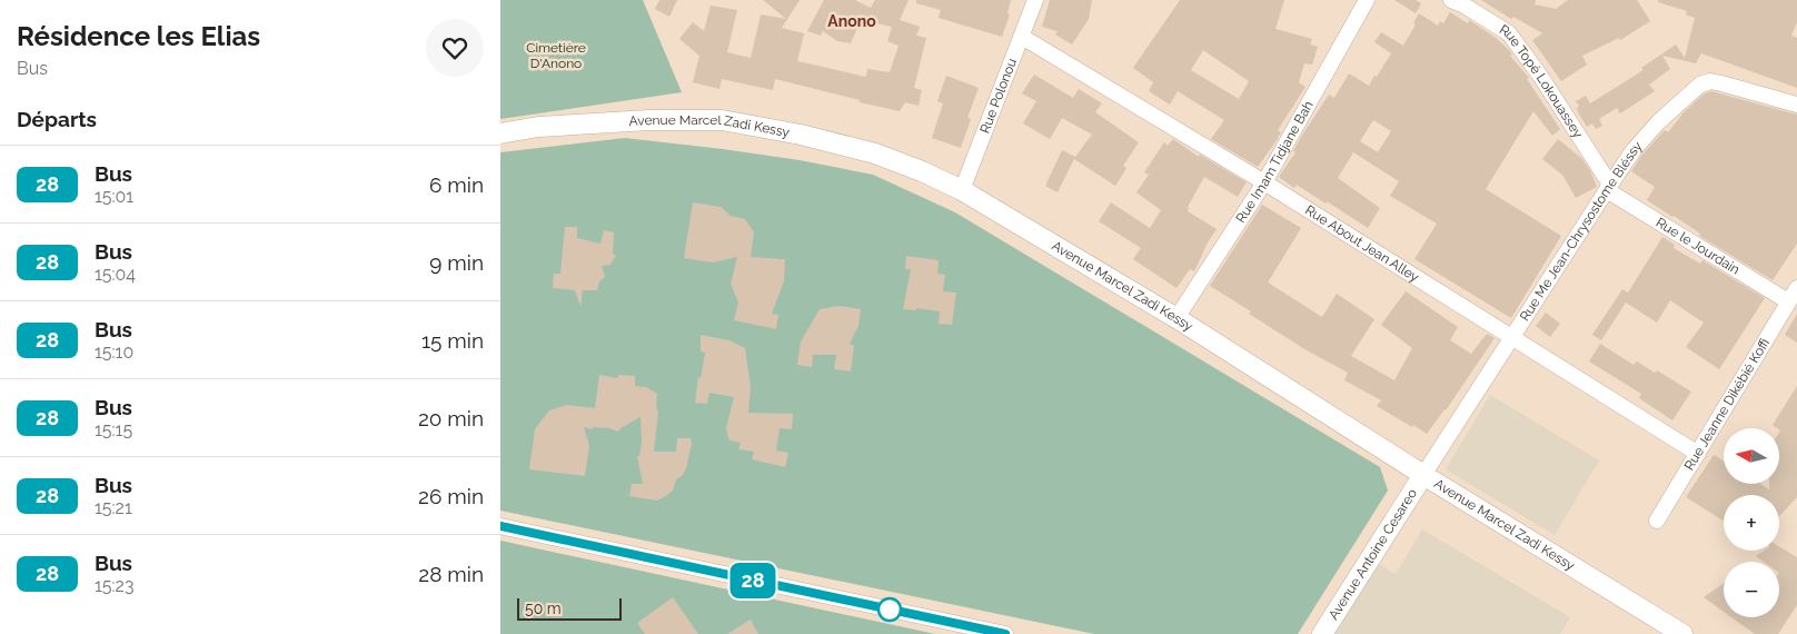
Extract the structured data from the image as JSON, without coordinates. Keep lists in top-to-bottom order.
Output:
{
  "streets": {
    "street": [
      "Rue Topé Lokouassey",
      "Rue Polonou",
      "Avenue Marcel Zadi Kessy",
      "Rue Imam Tidjane Bah",
      "Rue Me Jean-Chrysostome Bléssy",
      "Rue About Jean Alley",
      "Rue le Jourdain",
      "Rue Jeanne Dikébié Koffi",
      "Avenue Antoine Cesareo"
    ]
  },
  "crossings": [
    ["Rue Topé Lokouassey", "Rue Me Jean-Chrysostome Bléssy"],
    ["Rue Topé Lokouassey", "Rue le Jourdain"],
    ["Rue Polonou", "Avenue Marcel Zadi Kessy"],
    ["Rue Polonou", "Rue About Jean Alley"],
    ["Avenue Marcel Zadi Kessy", "Rue Imam Tidjane Bah"],
    ["Avenue Marcel Zadi Kessy", "Rue Me Jean-Chrysostome Bléssy"],
    ["Avenue Marcel Zadi Kessy", "Avenue Antoine Cesareo"],
    ["Rue Imam Tidjane Bah", "Rue About Jean Alley"],
    ["Rue Me Jean-Chrysostome Bléssy", "Rue About Jean Alley"],
    ["Rue Me Jean-Chrysostome Bléssy", "Rue le Jourdain"],
    ["Rue Me Jean-Chrysostome Bléssy", "Avenue Antoine Cesareo"],
    ["Rue About Jean Alley", "Rue Jeanne Dikébié Koffi"],
    ["Rue le Jourdain", "Rue Jeanne Dikébié Koffi"]
  ],
  "districts": ["Anono"],
  "parks": ["Cimetière D'Anono"],
  "lines": ["bus line 28"],
  "scale_bar": "50 m",
  "north": "left",
  "page": {
    "heading": [
      ["Résidence les Elias", "Bus"],
      "Départs"
    ],
    "on_map": "28",
    "list": [
      {
        "mark": "28",
        "name": "Bus",
        "note": "15:01",
        "value": "6 min"
      },
      {
        "mark": "28",
        "name": "Bus",
        "note": "15:04",
        "value": "9 min"
      },
      {
        "mark": "28",
        "name": "Bus",
        "note": "15:10",
        "value": "15 min"
      },
      {
        "mark": "28",
        "name": "Bus",
        "note": "15:15",
        "value": "20 min"
      },
      {
        "mark": "28",
        "name": "Bus",
        "note": "15:21",
        "value": "26 min"
      },
      {
        "mark": "28",
        "name": "Bus",
        "note": "15:23",
        "value": "28 min"
      }
    ],
    "map_buttons": ["+", "−"],
    "scale": "50 m"
  }
}
